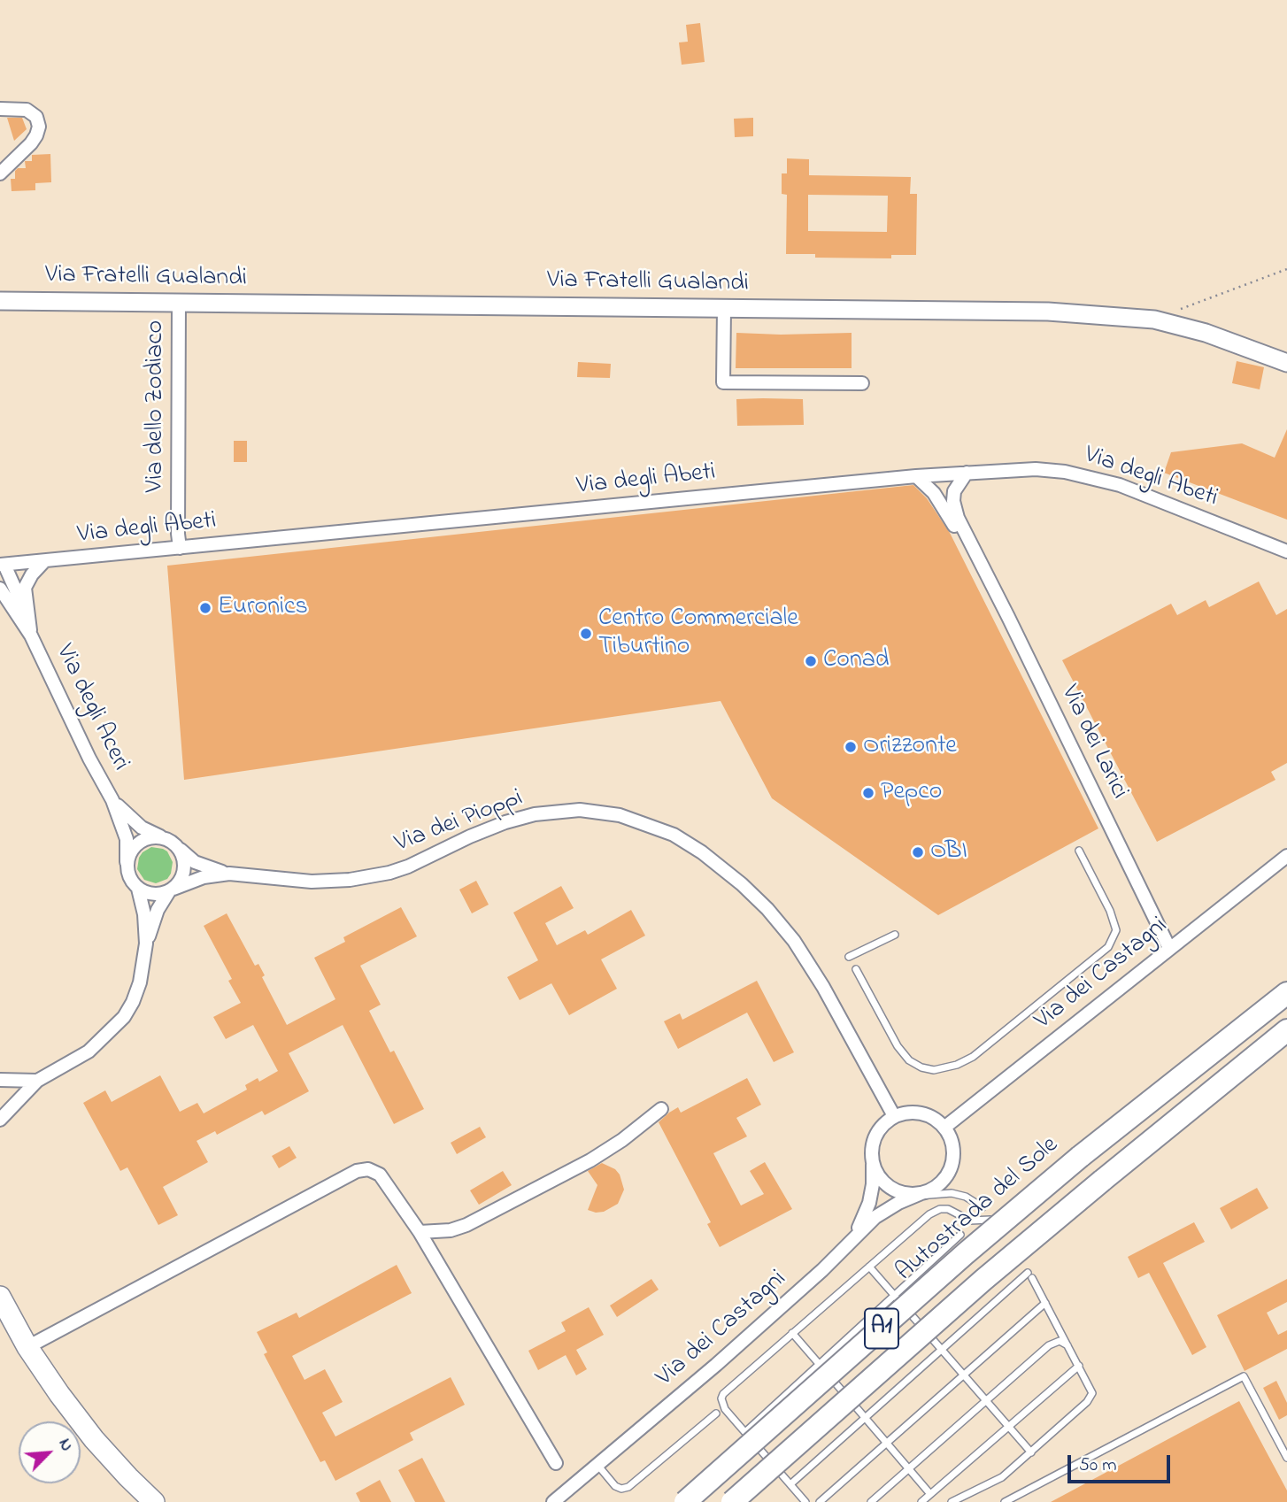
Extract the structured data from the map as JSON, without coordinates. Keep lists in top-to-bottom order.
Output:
{
  "streets": {
    "highway": ["Autostrada del Sole", "A1"],
    "street": [
      "Via Fratelli Gualandi",
      "Via dello Zodiaco",
      "Via degli Abeti",
      "Via degli Aceri",
      "Via dei Larici",
      "Via dei Pioppi",
      "Via dei Castagni"
    ]
  },
  "crossings": [
    ["Via Fratelli Gualandi", "Via dello Zodiaco"],
    ["Via dello Zodiaco", "Via degli Abeti"],
    ["Via degli Abeti", "Via degli Aceri"],
    ["Via degli Abeti", "Via dei Larici"],
    ["Via degli Aceri", "Via dei Pioppi"],
    ["Via dei Larici", "Via dei Castagni"],
    ["Via dei Pioppi", "Via dei Castagni"]
  ],
  "places": [
    "Euronics",
    "Centro Commerciale Tiburtino",
    "Conad",
    "Orizzonte",
    "Pepco",
    "OBI"
  ],
  "scale_bar": "50 m",
  "north": "top right"
}
